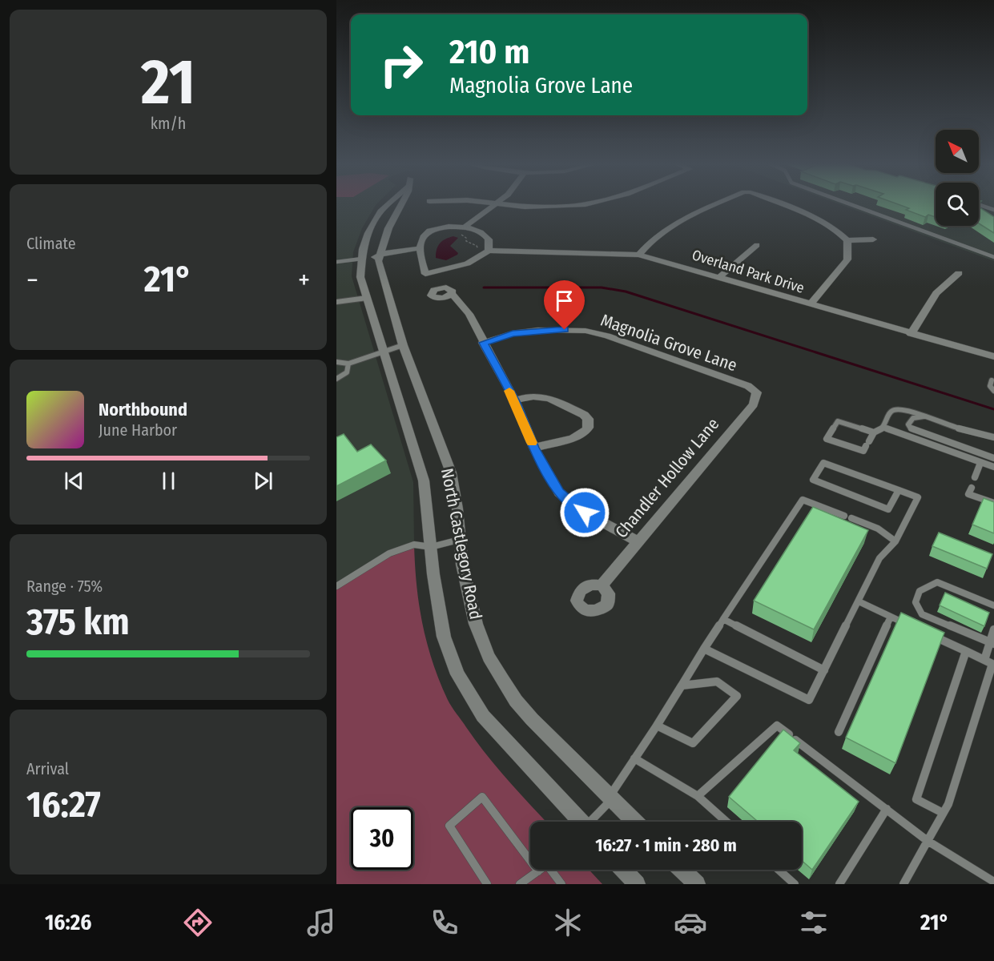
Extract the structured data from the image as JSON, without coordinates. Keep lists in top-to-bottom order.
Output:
{
  "streets": {
    "street": [
      "Overland Park Drive",
      "Magnolia Grove Lane",
      "Chandler Hollow Lane",
      "North Castlegory Road"
    ]
  },
  "crossings": [
    ["Magnolia Grove Lane", "Chandler Hollow Lane"]
  ],
  "north": "top left",
  "page": {
    "tile": [
      ["21", "km/h"],
      "Climate",
      ["Range · 75%", "375 km"],
      ["Arrival", "16:27"]
    ],
    "turn": ["210 m", "Magnolia Grove Lane"],
    "heat": ["−", "21°", "+"],
    "song": ["Northbound", "June Harbor"],
    "limit": "30",
    "trip": "16:27 · 1 min · 280 m",
    "tabs": ["16:26", "21°"]
  }
}
